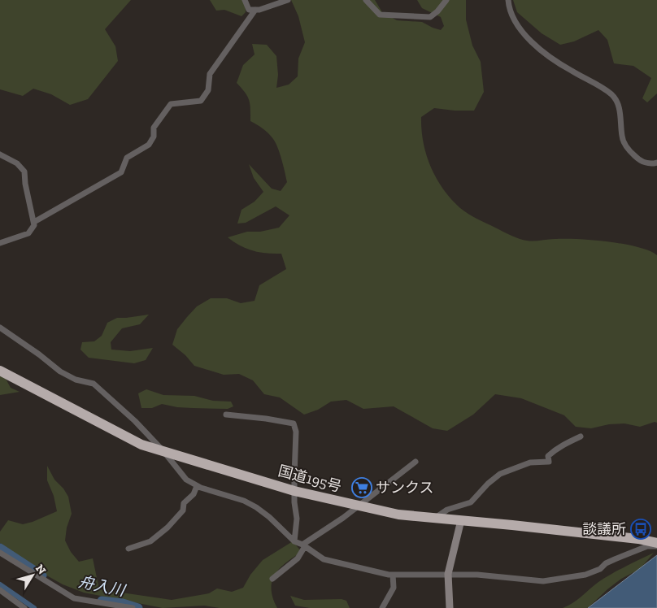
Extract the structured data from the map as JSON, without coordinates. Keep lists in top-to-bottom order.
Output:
{
  "streets": {
    "highway": ["国道195号"]
  },
  "water": ["舟入川"],
  "places": {
    "supermarket": ["サンクス"],
    "bus stop": ["談議所"]
  },
  "north": "top right"
}
